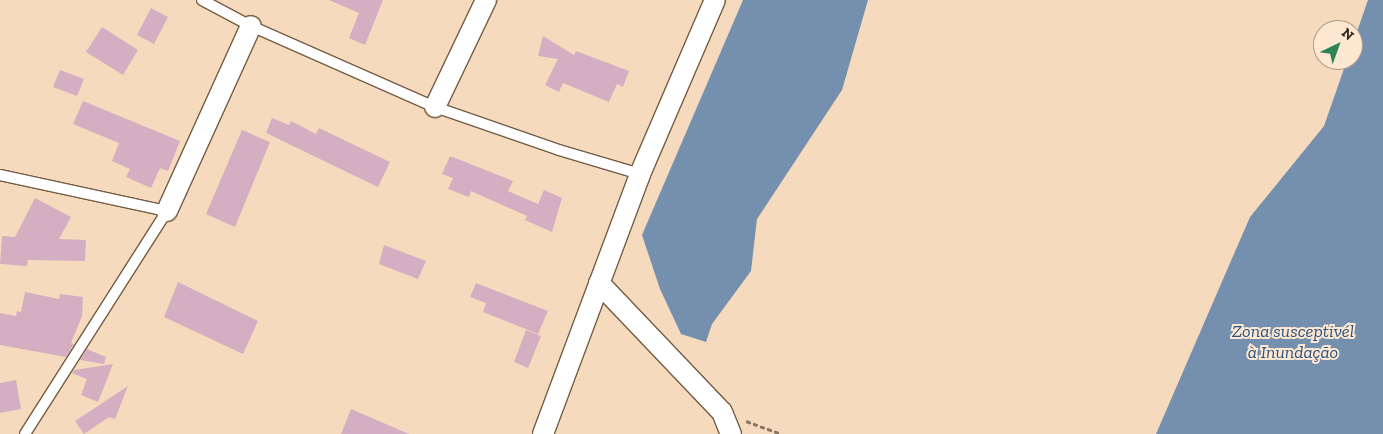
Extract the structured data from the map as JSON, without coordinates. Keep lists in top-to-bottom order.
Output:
{
  "water": ["Zona susceptivél à Inundação"],
  "north": "top right"
}
